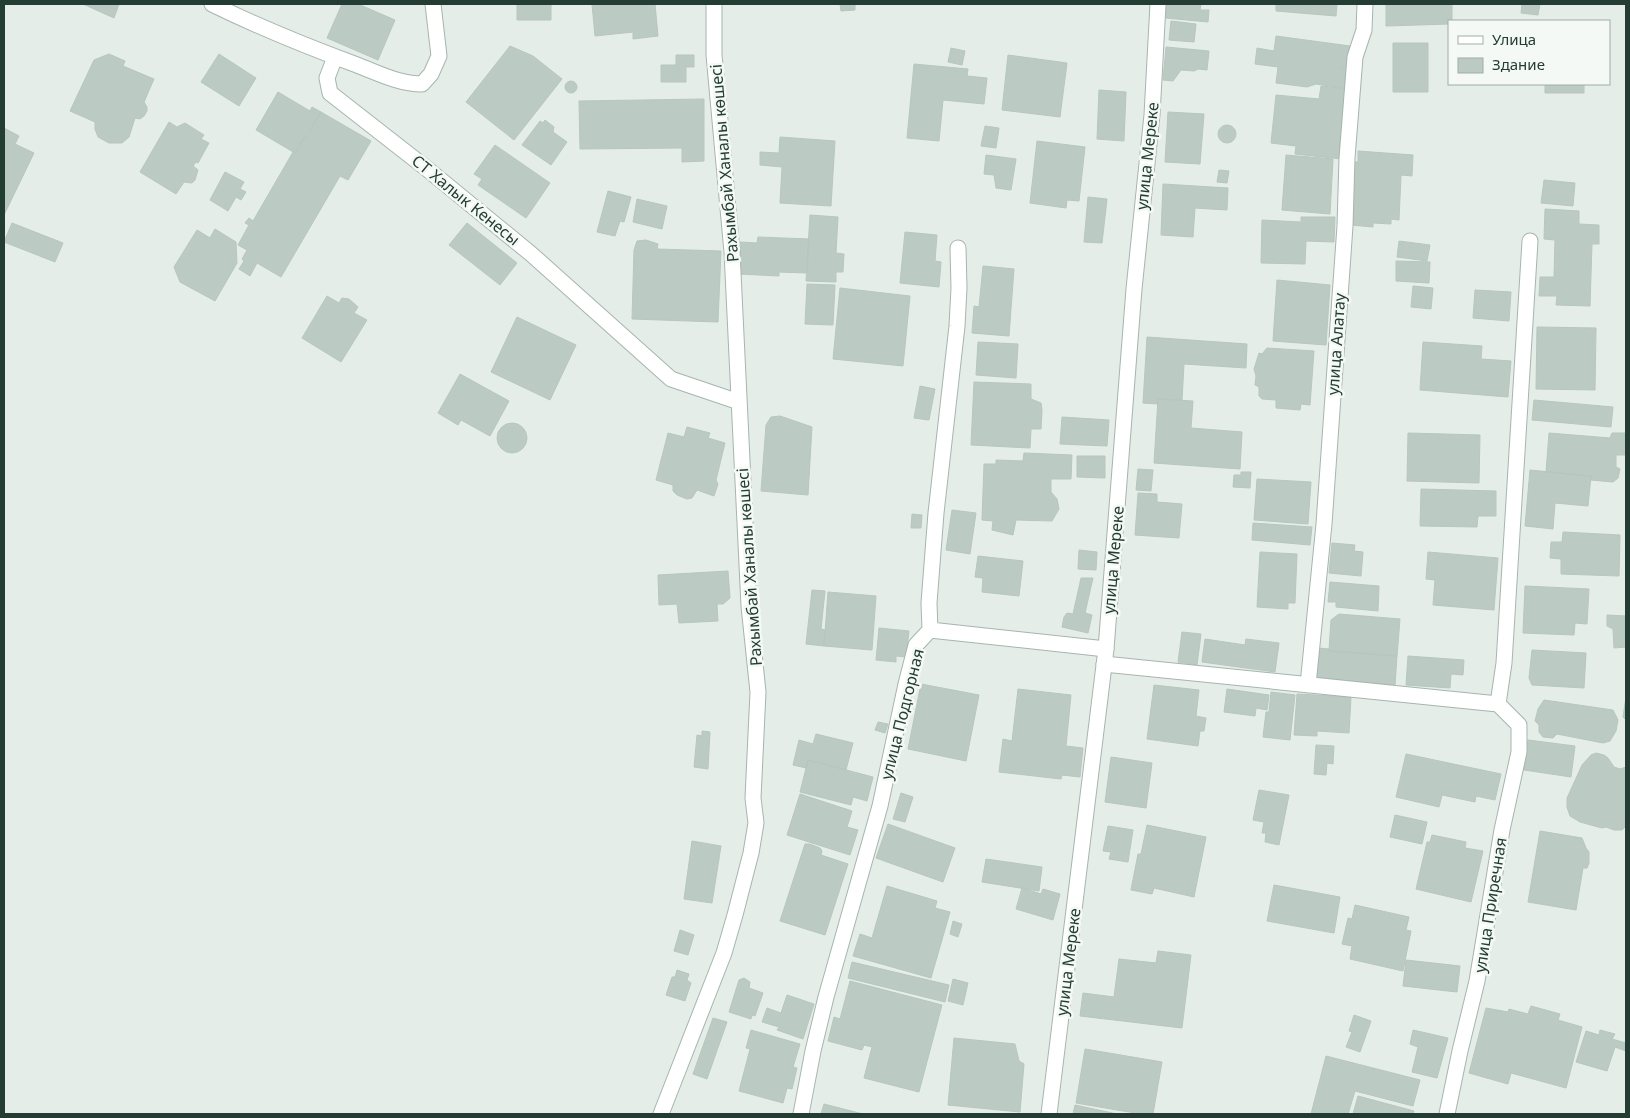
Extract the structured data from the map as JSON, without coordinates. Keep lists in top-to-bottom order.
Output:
{
  "streets": {
    "street": [
      "улица Мереке",
      "Рахымбай Ханалы көшесі",
      "СТ Халык Кенесы",
      "улица Алатау",
      "улица Подгорная",
      "улица Приречная"
    ]
  },
  "crossings": [
    ["Рахымбай Ханалы көшесі", "СТ Халык Кенесы"]
  ],
  "legend": ["Улица", "Здание"]
}
